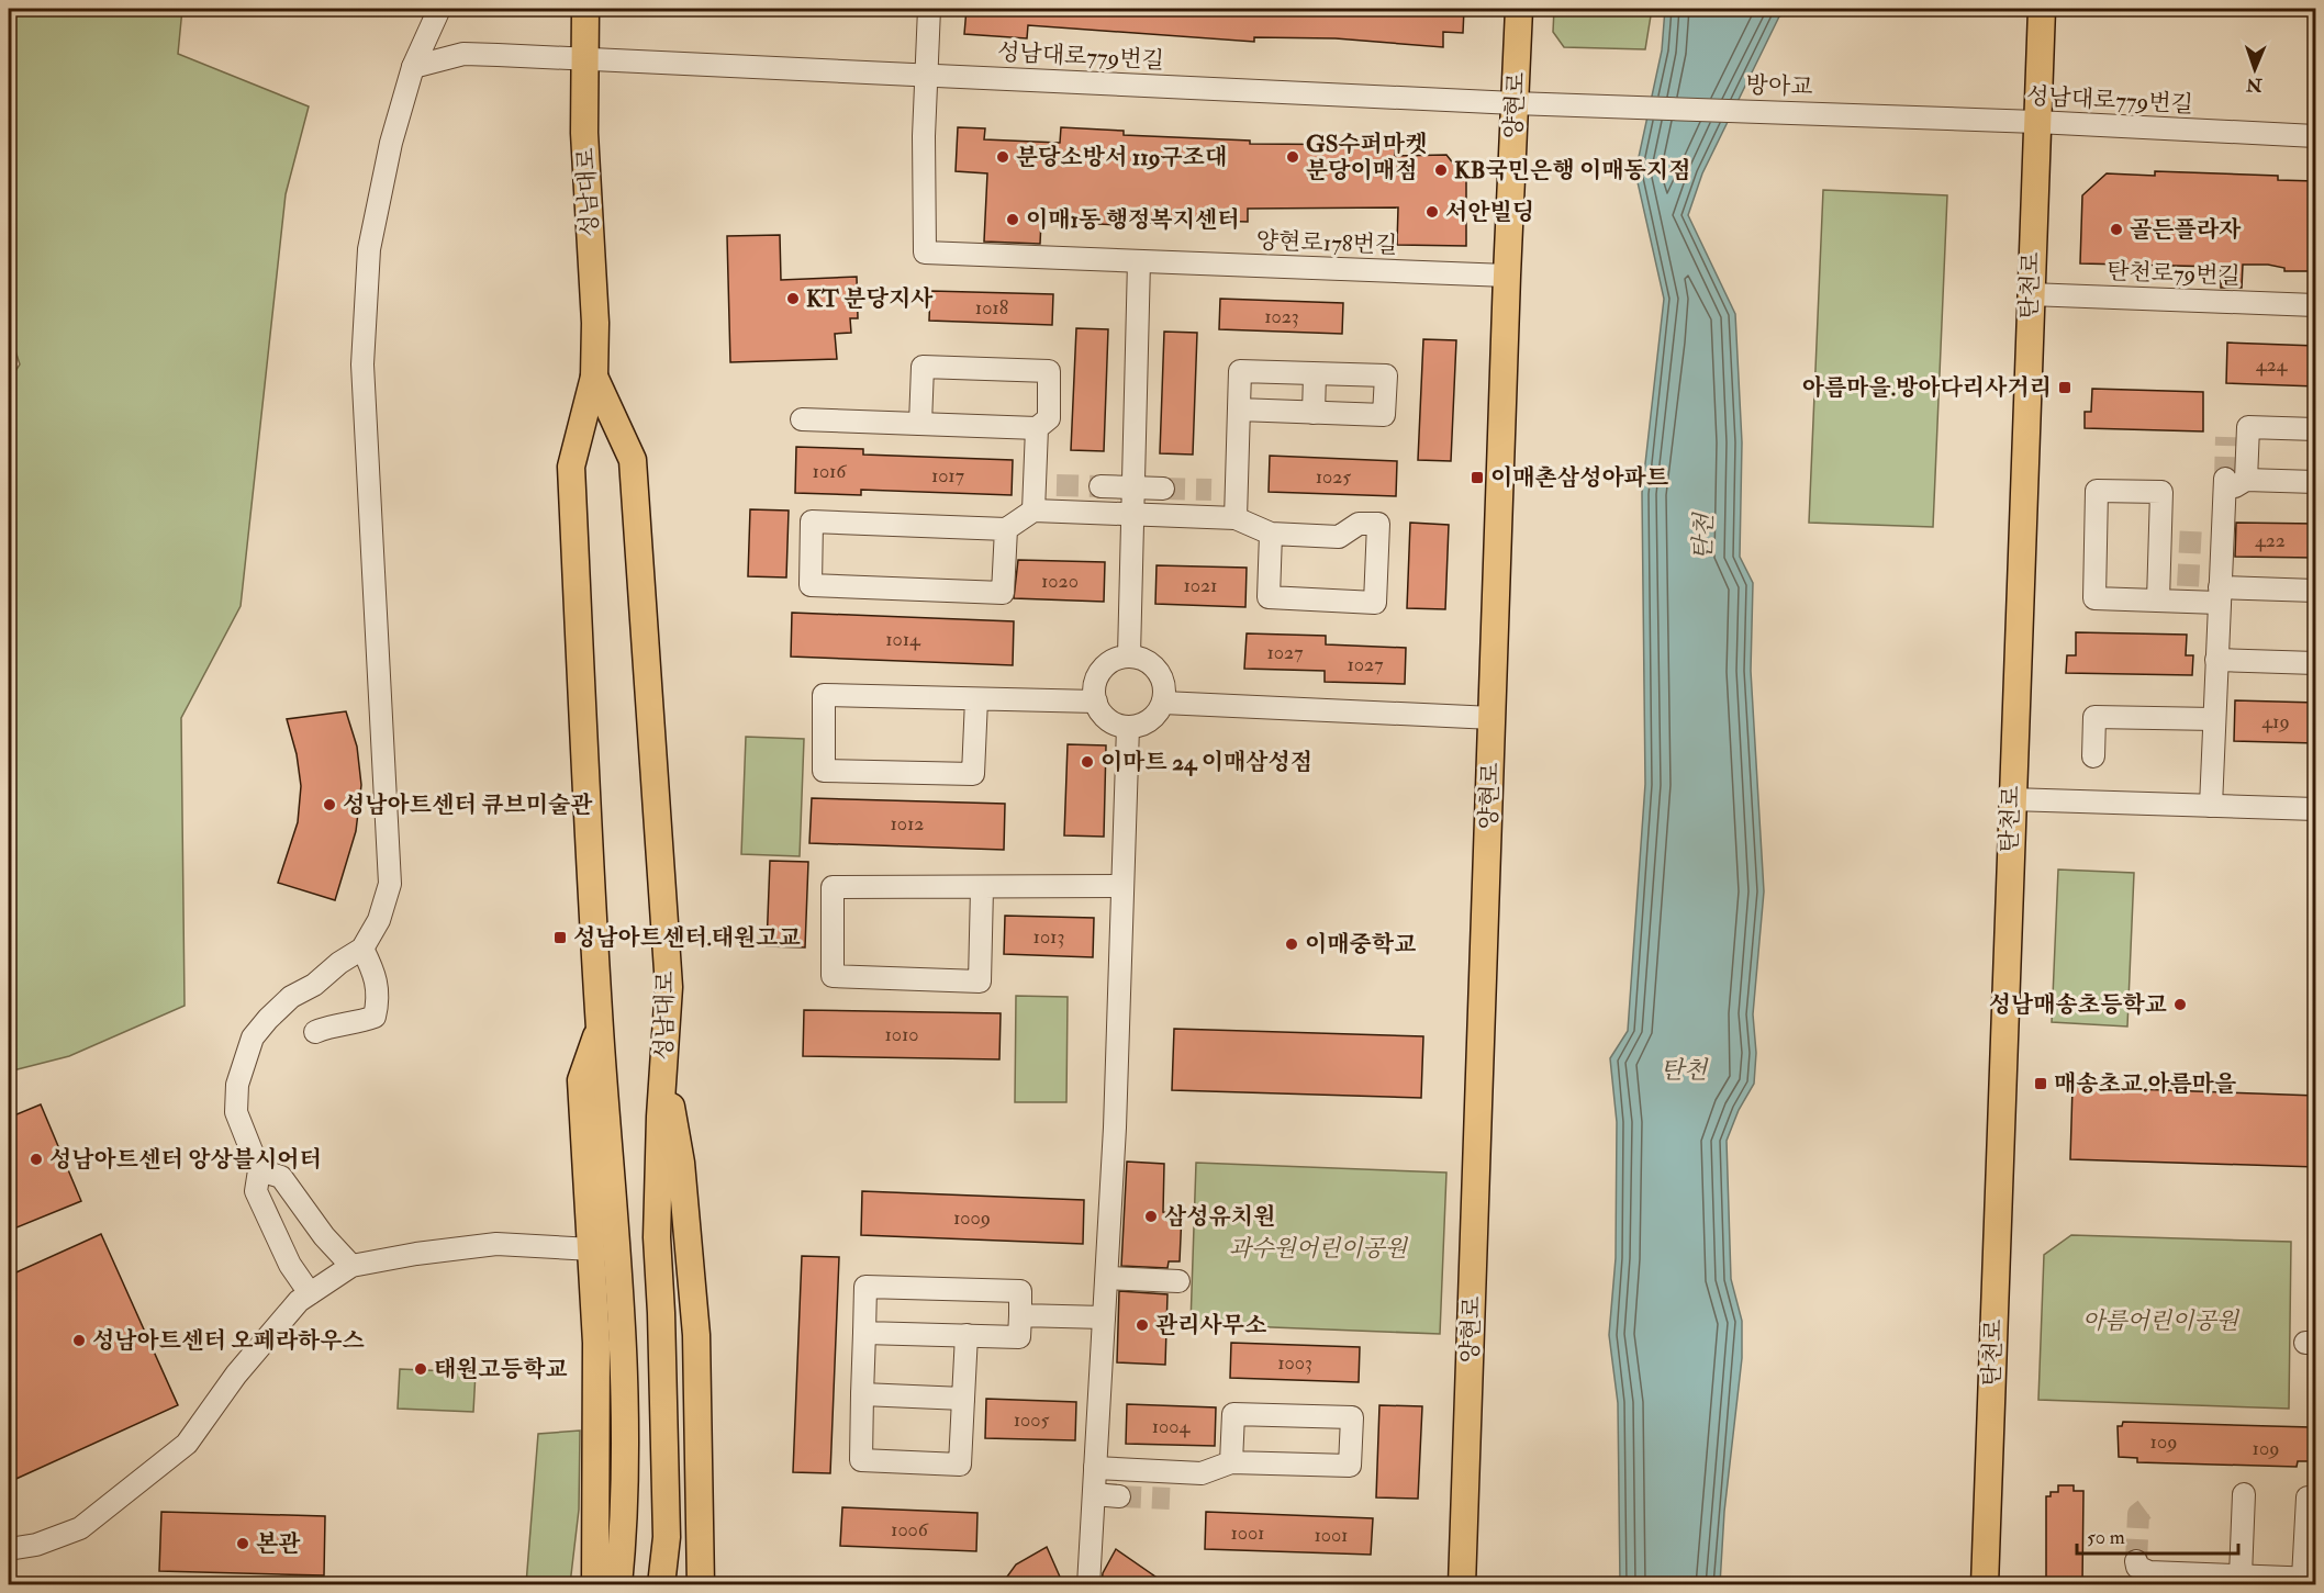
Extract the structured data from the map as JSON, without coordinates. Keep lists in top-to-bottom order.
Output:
{
  "streets": {
    "main road": ["양현로", "성남대로", "탄천로"],
    "street": [
      "성남대로779번길",
      "방아교",
      "양현로178번길",
      "탄천로79번길"
    ]
  },
  "crossings": [
    ["성남대로779번길", "방아교"],
    ["성남대로779번길", "양현로"],
    ["성남대로779번길", "성남대로"],
    ["성남대로779번길", "양현로178번길"],
    ["성남대로779번길", "탄천로"],
    ["양현로", "양현로178번길"],
    ["탄천로79번길", "탄천로"]
  ],
  "water": ["탄천"],
  "parks": ["과수원어린이공원", "아름어린이공원"],
  "places": {
    "other": [
      "분당소방서 119구조대",
      "GS수퍼마켓 분당이매점",
      "KB국민은행 이매동지점",
      "서안빌딩",
      "이매1동 행정복지센터",
      "골든플라자",
      "KT 분당지사",
      "이마트 24 이매삼성점",
      "성남아트센터 큐브미술관",
      "이매중학교",
      "성남매송초등학교",
      "성남아트센터 앙상블시어터",
      "삼성유치원",
      "관리사무소",
      "성남아트센터 오페라하우스",
      "태원고등학교",
      "본관"
    ],
    "transit": [
      "아름마을.방아다리사거리",
      "이매촌삼성아파트",
      "성남아트센터.태원고교",
      "매송초교.아름마을"
    ]
  },
  "house_numbers": [
    "1018",
    "1023",
    "424",
    "1016",
    "1017",
    "1025",
    "422",
    "1020",
    "1021",
    "1014",
    "1027",
    "1027",
    "419",
    "1012",
    "1013",
    "1010",
    "1009",
    "1003",
    "1005",
    "1004",
    "109",
    "109",
    "1006",
    "1001",
    "1001"
  ],
  "scale_bar": "50 m",
  "north": "bottom"
}
